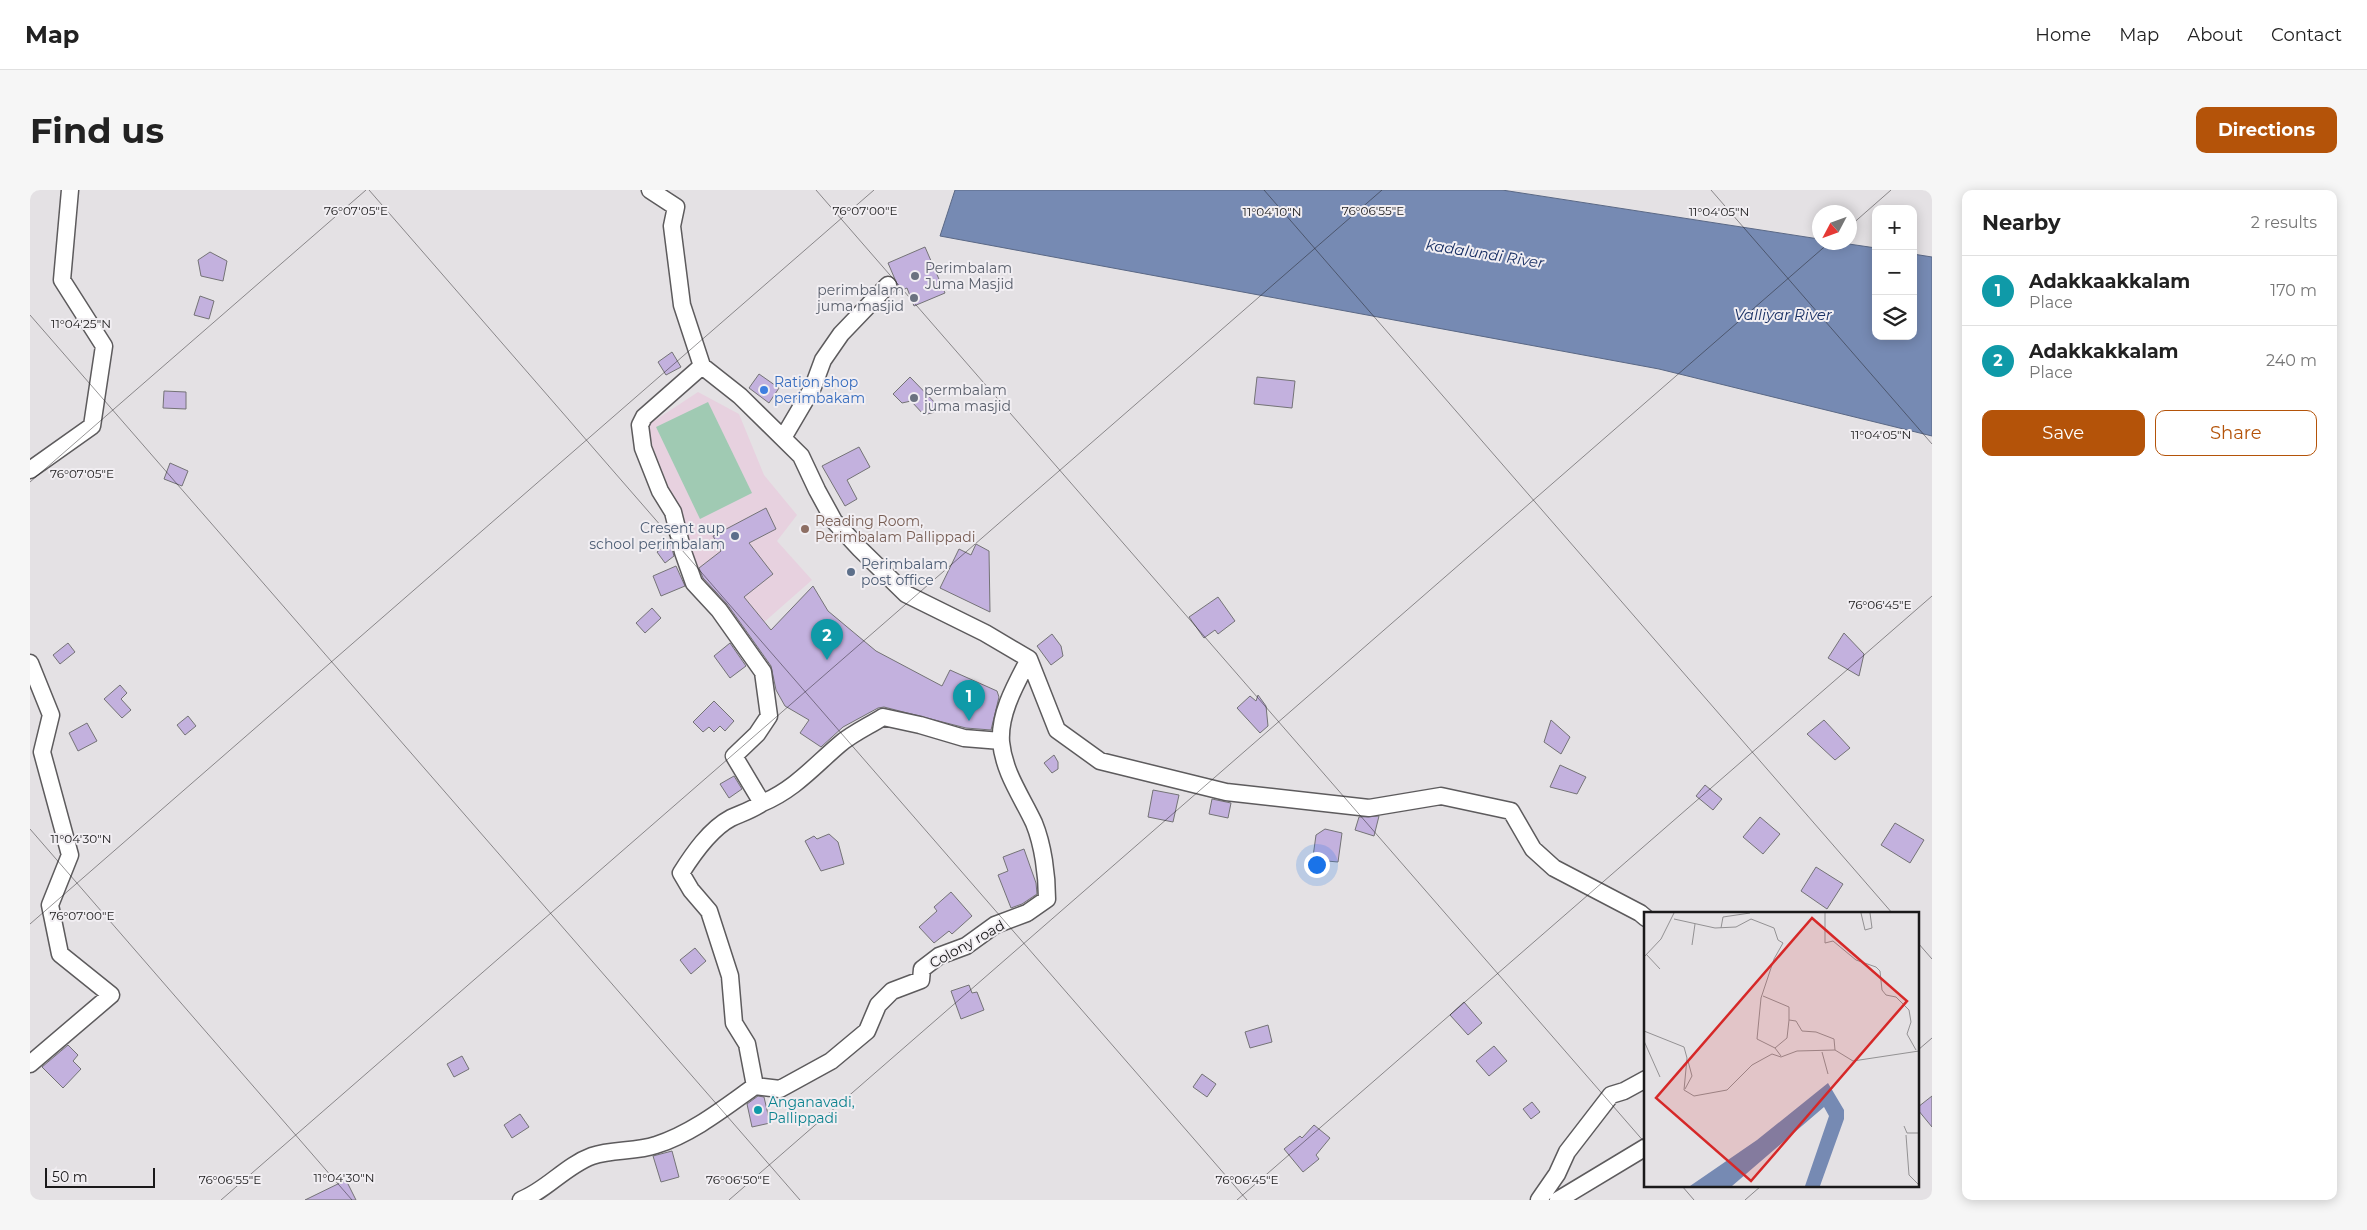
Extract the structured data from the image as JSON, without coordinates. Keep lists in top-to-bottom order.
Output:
{
  "streets": {
    "street": ["Colony road"]
  },
  "water": ["kadalundi River", "Valliyar River"],
  "places": [
    "Perimbalam Juma Masjid",
    "perimbalam juma masjid",
    "Ration shop perimbakam",
    "permbalam juma masjid",
    "Reading Room, Perimbalam Pallippadi",
    "Cresent aup school perimbalam",
    "Perimbalam post office",
    "Anganavadi, Pallippadi"
  ],
  "scale_bar": "50 m",
  "north": "bottom left",
  "page": {
    "header": "Map",
    "nav": [
      "Home",
      "Map",
      "About",
      "Contact"
    ],
    "buttons": [
      "Directions",
      ["Save", "Share"]
    ],
    "title": "Find us",
    "heading": ["Nearby", "2 results"],
    "map_buttons": ["+", "−"],
    "list": [
      {
        "mark": "1",
        "name": "Adakkaakkalam",
        "note": "Place",
        "value": "170 m"
      },
      {
        "mark": "2",
        "name": "Adakkakkalam",
        "note": "Place",
        "value": "240 m"
      }
    ],
    "pins": ["2", "1"],
    "scale": "50 m"
  },
  "coordinates": [
    "76°07'05\"E",
    "76°07'00\"E",
    "76°06'55\"E",
    "11°04'10\"N",
    "11°04'05\"N",
    "11°04'25\"N",
    "76°06'45\"E",
    "11°04'30\"N",
    "76°06'50\"E"
  ]
}
